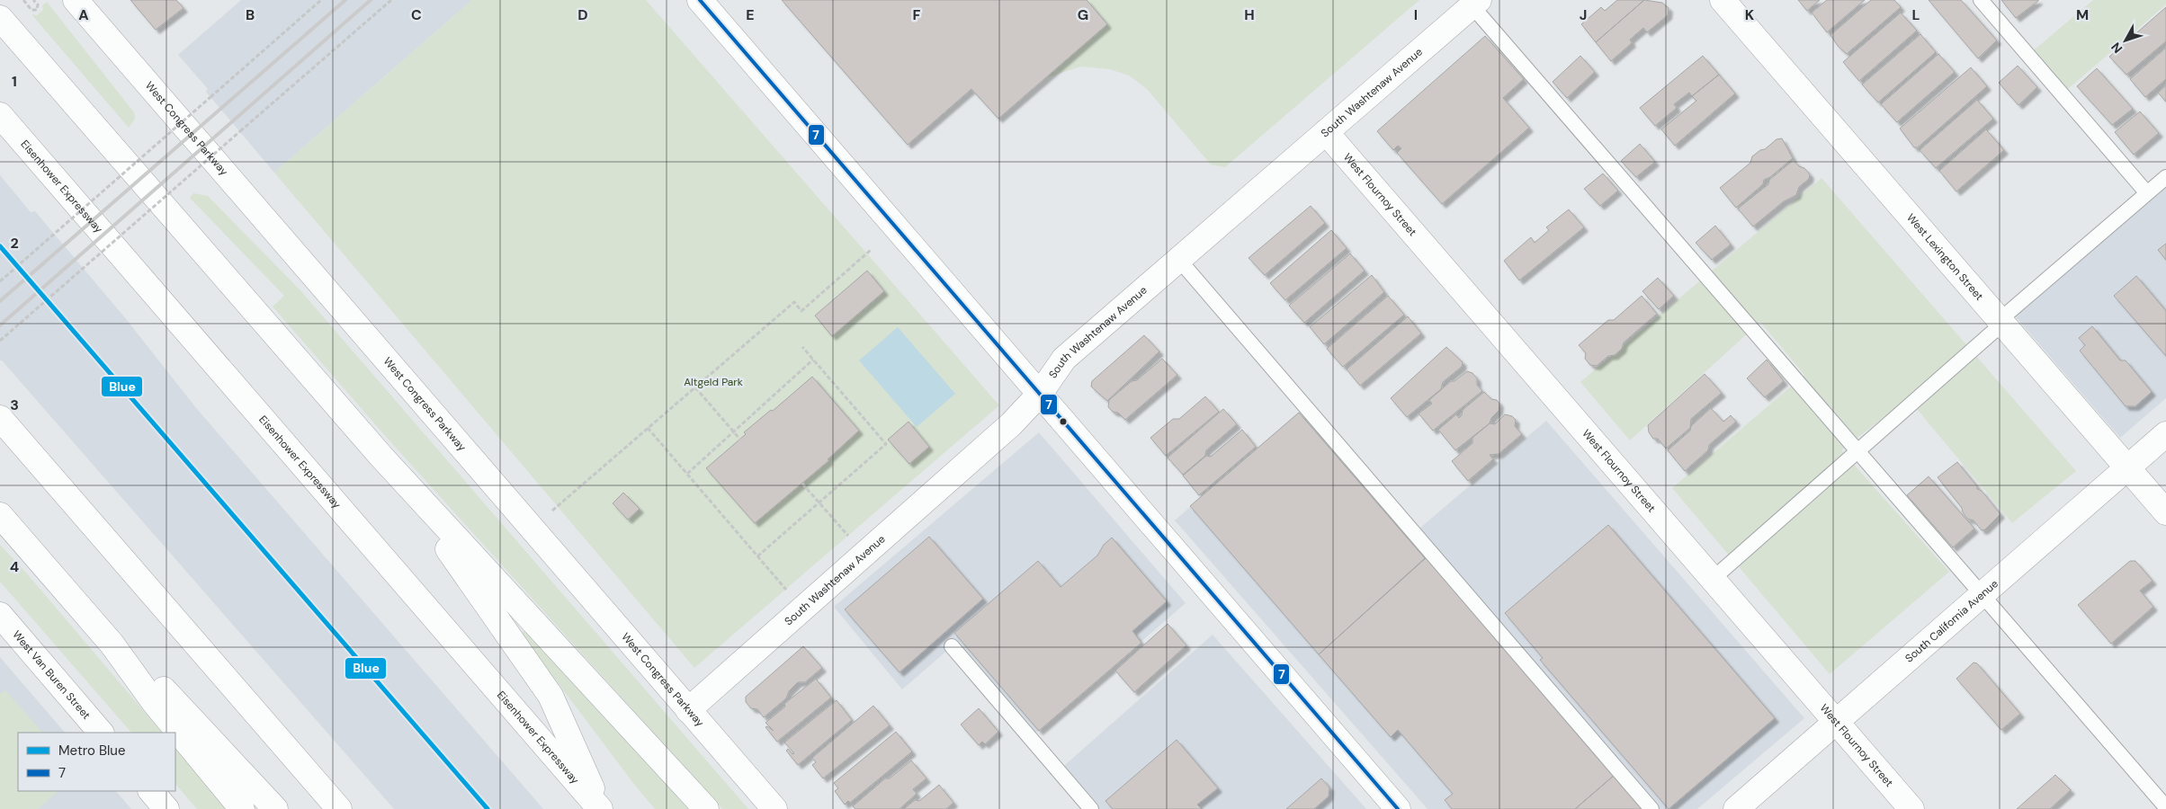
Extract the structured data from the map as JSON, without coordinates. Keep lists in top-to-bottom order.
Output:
{
  "streets": {
    "main road": [
      "South Washtenaw Avenue",
      "West Congress Parkway",
      "Eisenhower Expressway",
      "West Flournoy Street",
      "West Lexington Street",
      "South California Avenue",
      "West Van Buren Street"
    ]
  },
  "crossings": [
    ["South Washtenaw Avenue", "West Congress Parkway"],
    ["South Washtenaw Avenue", "West Flournoy Street"],
    ["West Flournoy Street", "South California Avenue"],
    ["West Lexington Street", "South California Avenue"]
  ],
  "parks": ["Altgeld Park"],
  "lines": ["transit line 7", "metro line Blue"],
  "legend": ["Metro Blue", "7"],
  "north": "bottom left",
  "grid": {
    "columns": [
      "A",
      "B",
      "C",
      "D",
      "E",
      "F",
      "G",
      "H",
      "I",
      "J",
      "K",
      "L",
      "M"
    ],
    "rows": [
      "1",
      "2",
      "3",
      "4"
    ]
  }
}
